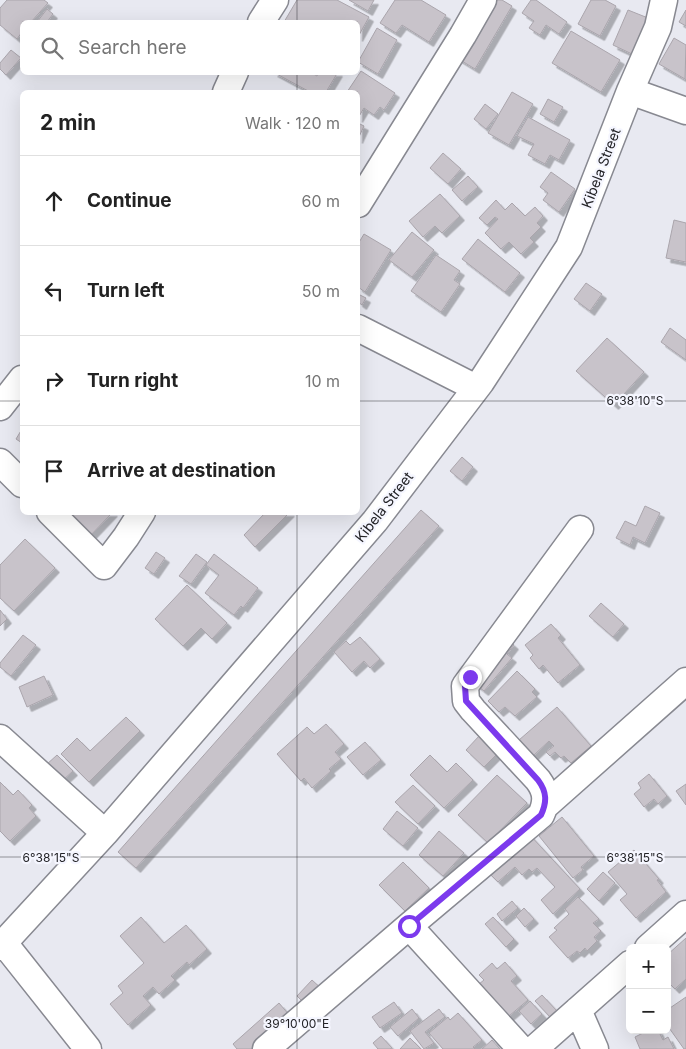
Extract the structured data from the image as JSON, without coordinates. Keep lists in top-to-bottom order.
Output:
{
  "streets": {
    "street": ["Kibela Street"]
  },
  "page": {
    "search": "Search here",
    "heading": ["2 min", "Walk · 120 m"],
    "list": [
      ["Continue", "60 m"],
      ["Turn left", "50 m"],
      ["Turn right", "10 m"],
      "Arrive at destination"
    ],
    "map_buttons": ["+", "−"]
  },
  "coordinates": ["6°38'10\"S", "6°38'15\"S", "39°10'00\"E"]
}
